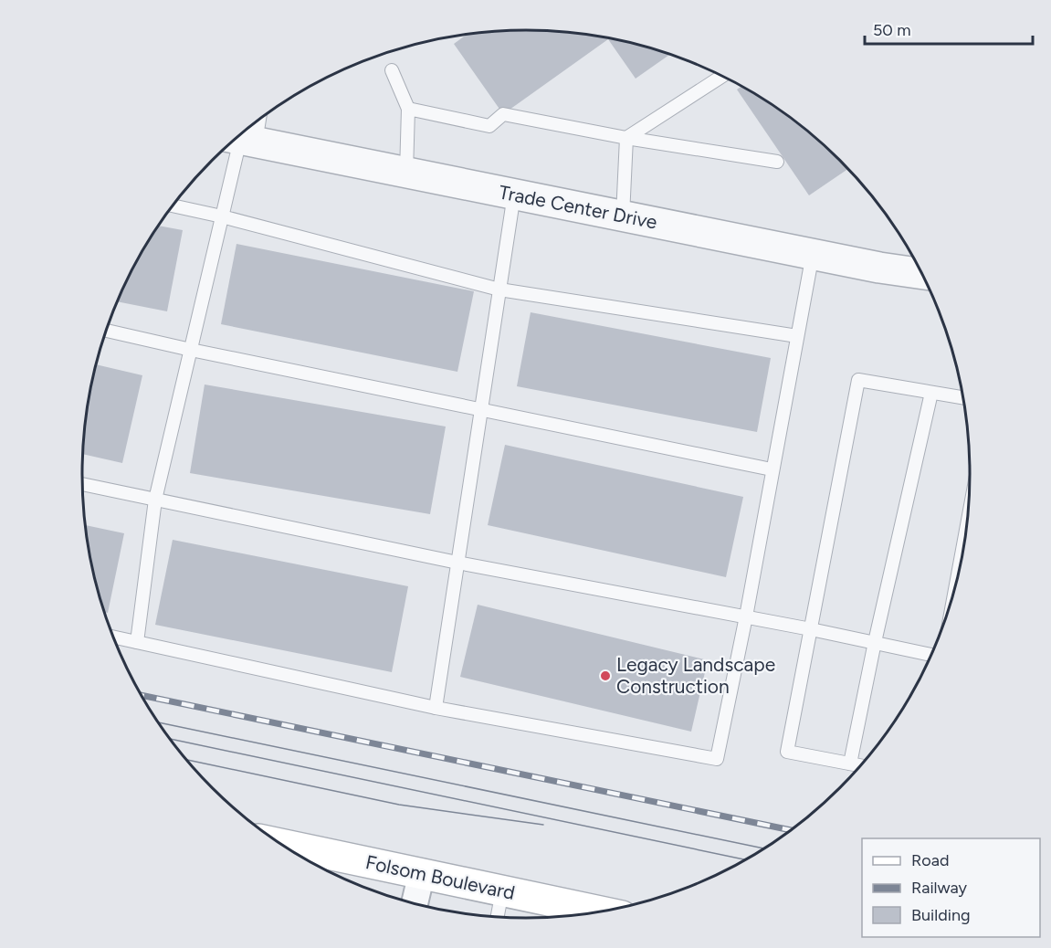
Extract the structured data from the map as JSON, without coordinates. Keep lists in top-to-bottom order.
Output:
{
  "streets": {
    "main road": ["Folsom Boulevard"],
    "street": ["Trade Center Drive"]
  },
  "places": ["Legacy Landscape Construction"],
  "legend": ["Road", "Railway", "Building"],
  "scale_bar": "50 m"
}
